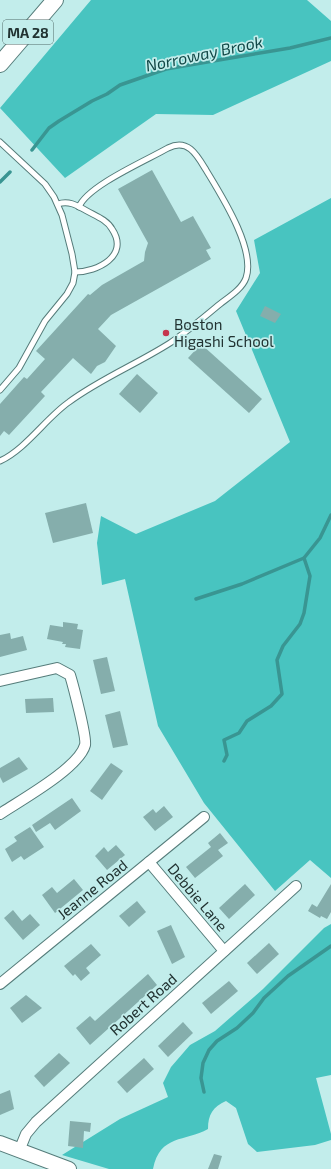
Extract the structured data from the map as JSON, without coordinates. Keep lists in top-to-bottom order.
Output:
{
  "streets": {
    "main road": ["MA 28"],
    "street": ["Jeanne Road", "Debbie Lane", "Robert Road"]
  },
  "crossings": [
    ["Jeanne Road", "Debbie Lane"],
    ["Debbie Lane", "Robert Road"]
  ],
  "water": ["Norroway Brook"],
  "places": ["Boston Higashi School"]
}
